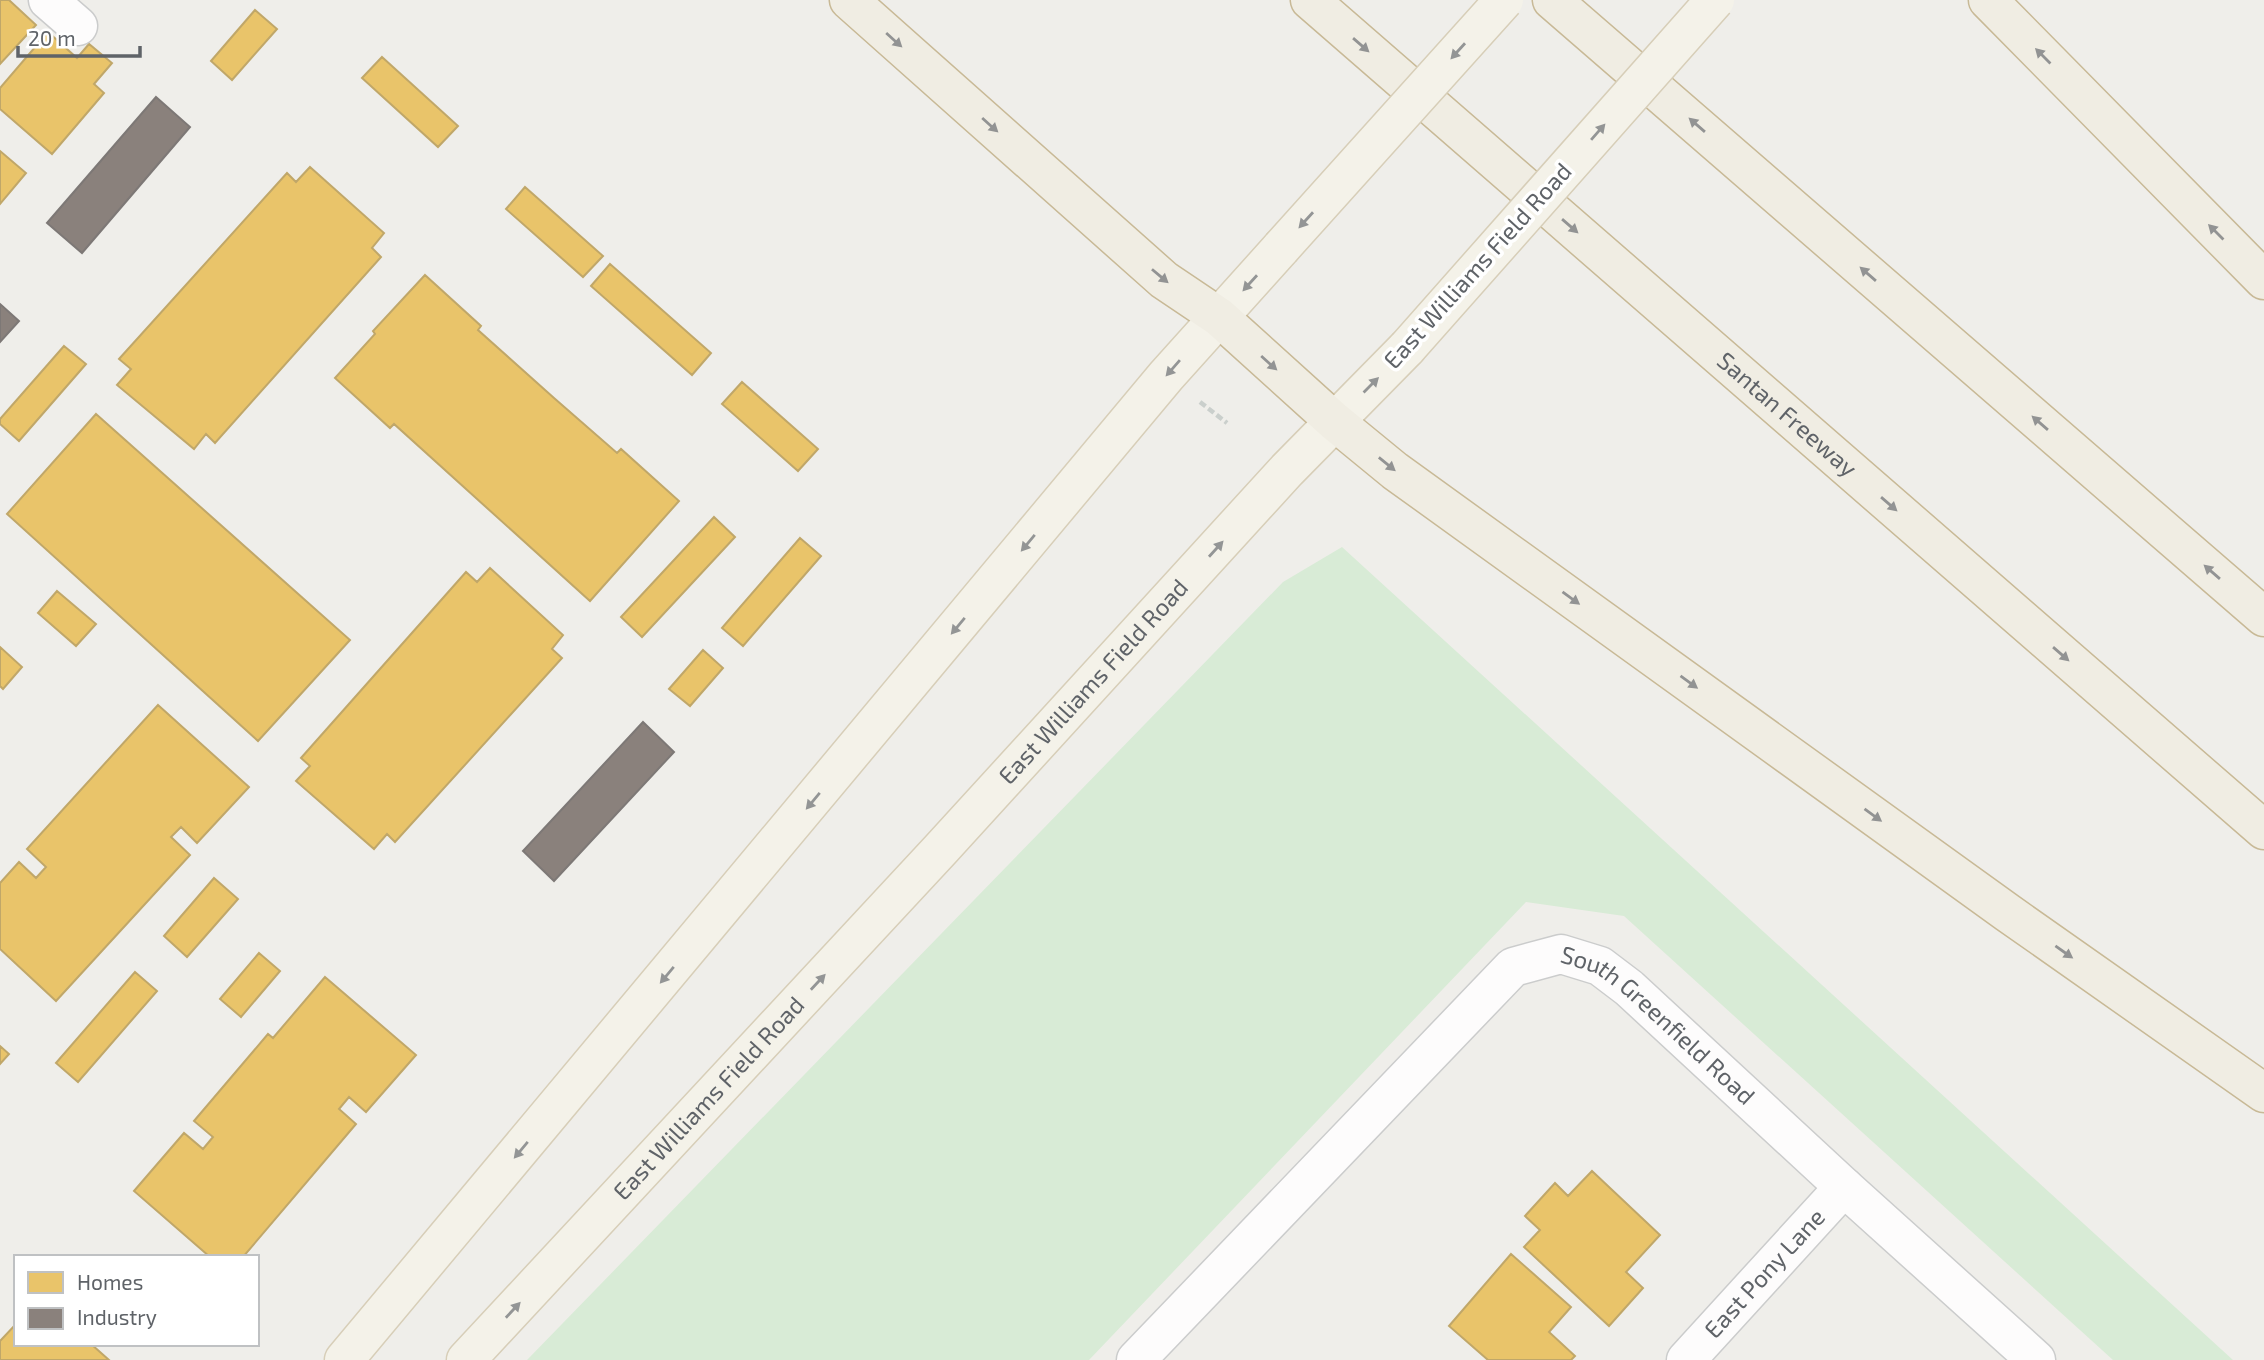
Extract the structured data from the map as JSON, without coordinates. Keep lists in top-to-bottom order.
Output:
{
  "streets": {
    "highway": ["Santan Freeway"],
    "main road": ["East Williams Field Road"],
    "street": ["South Greenfield Road", "East Pony Lane"]
  },
  "crossings": [
    ["South Greenfield Road", "East Pony Lane"]
  ],
  "legend": ["Homes", "Industry"],
  "scale_bar": "20 m"
}
